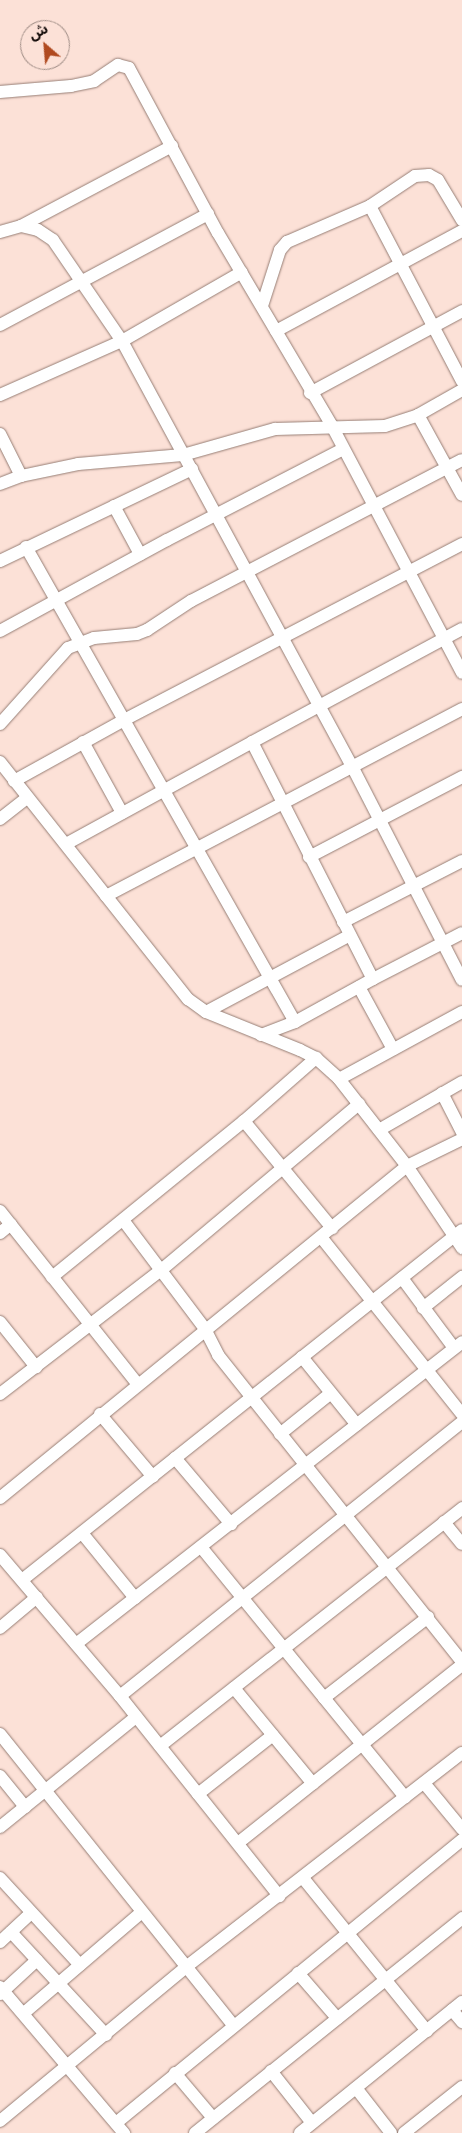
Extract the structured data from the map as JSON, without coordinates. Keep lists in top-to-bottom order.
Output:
{
  "north": "top left"
}
